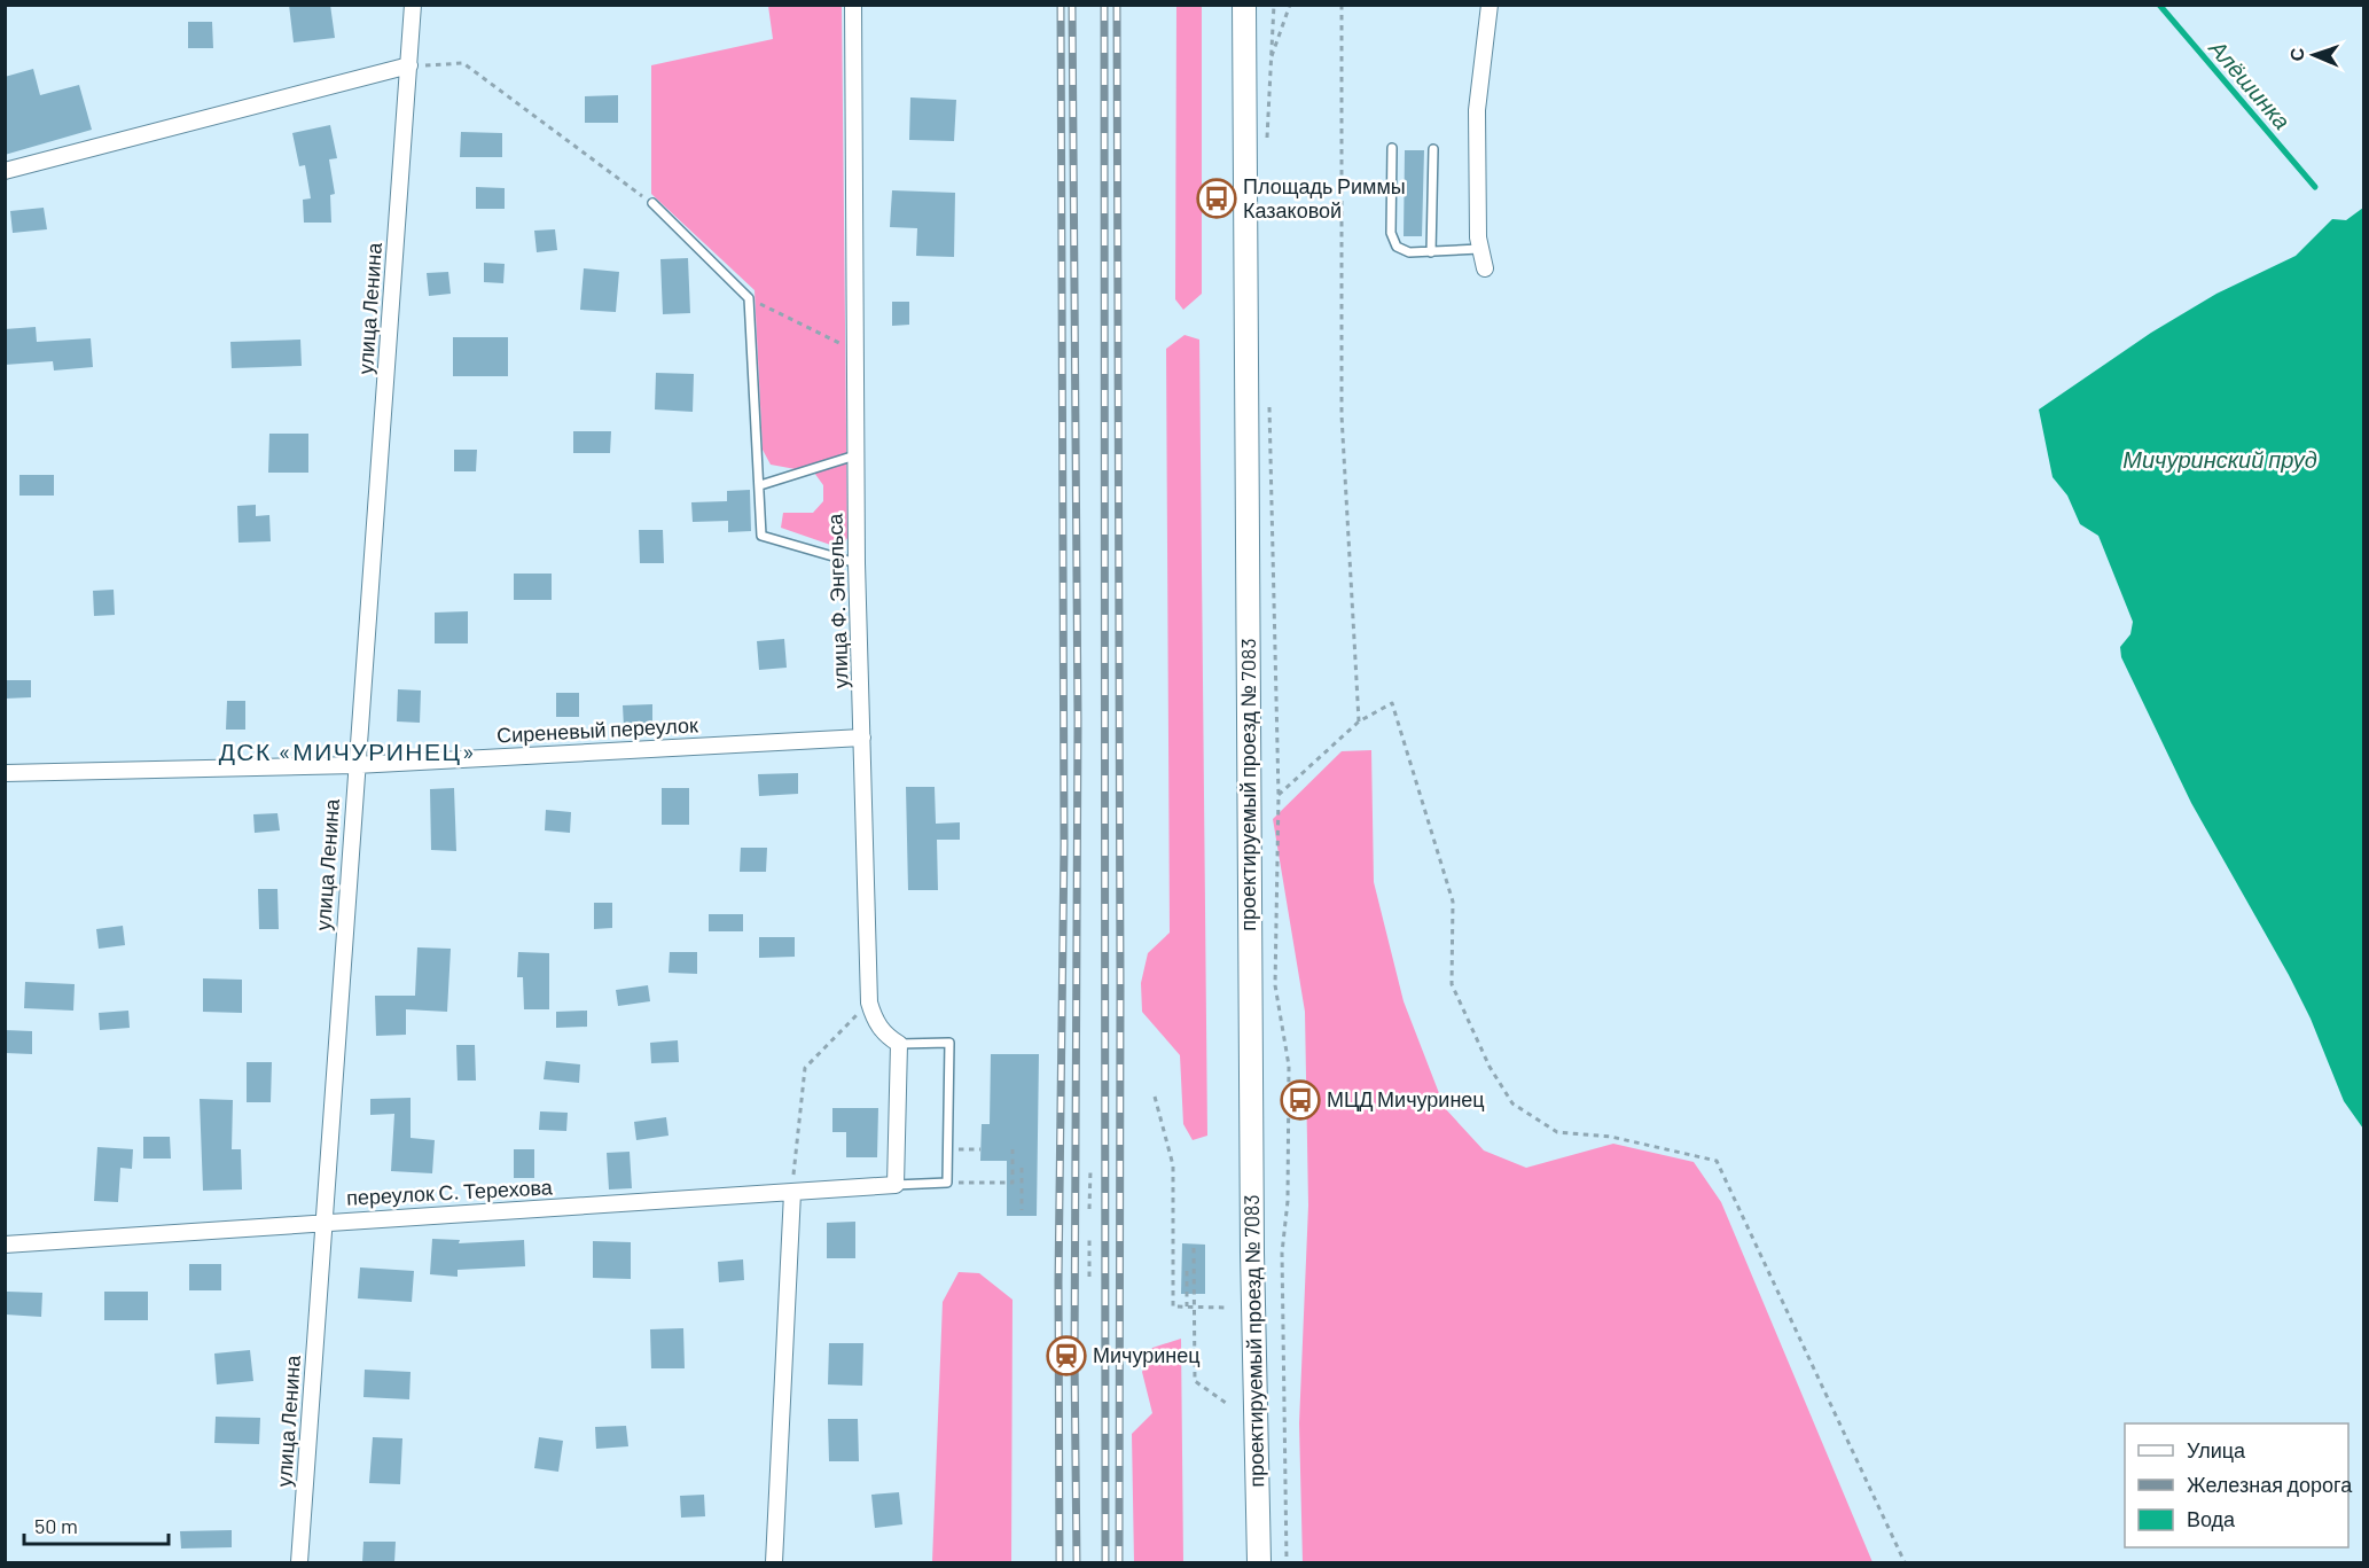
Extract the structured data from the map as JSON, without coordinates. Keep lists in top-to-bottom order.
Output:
{
  "streets": {
    "main road": ["проектируемый проезд № 7083"],
    "street": [
      "улица Ленина",
      "улица Ф. Энгельса",
      "Сиреневый переулок",
      "переулок С. Терехова"
    ]
  },
  "crossings": [
    ["улица Ленина", "Сиреневый переулок"],
    ["улица Ленина", "переулок С. Терехова"],
    ["улица Ф. Энгельса", "Сиреневый переулок"]
  ],
  "districts": ["ДСК «МИЧУРИНЕЦ»"],
  "water": ["Алёшинка", "Мичуринский пруд"],
  "places": {
    "bus stop": ["Площадь Риммы Казаковой", "МЦД Мичуринец"],
    "station": ["Мичуринец"]
  },
  "legend": ["Улица", "Железная дорога", "Вода"],
  "scale_bar": "50 m",
  "north": "left"
}
